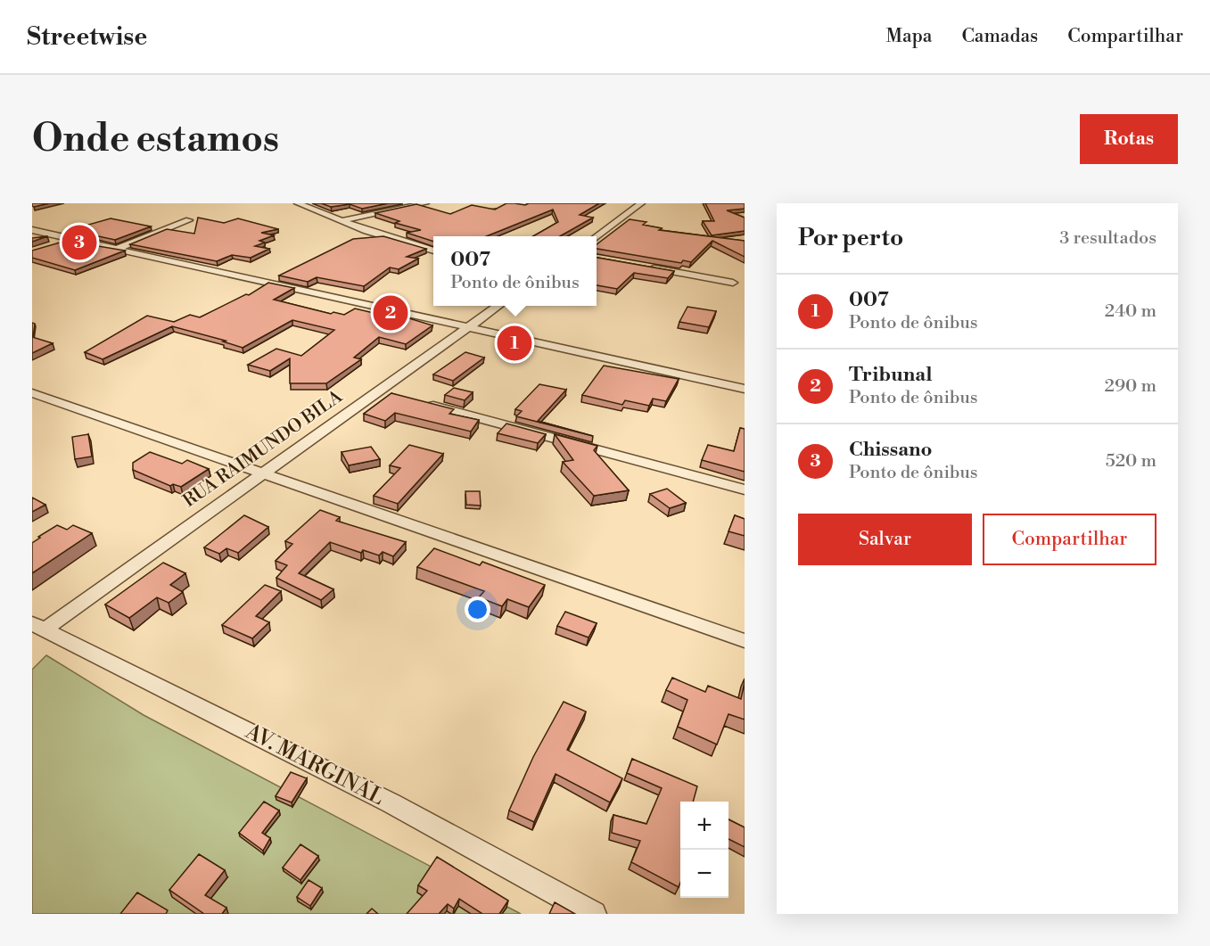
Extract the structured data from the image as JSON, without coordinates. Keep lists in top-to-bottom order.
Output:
{
  "streets": {
    "street": ["RUA RAIMUNDO BILA", "AV. MARGINAL"]
  },
  "crossings": [
    ["RUA RAIMUNDO BILA", "AV. MARGINAL"]
  ],
  "page": {
    "header": "Streetwise",
    "nav": ["Mapa", "Camadas", "Compartilhar"],
    "buttons": [
      "Rotas",
      ["Salvar", "Compartilhar"]
    ],
    "title": "Onde estamos",
    "heading": ["Por perto", "3 resultados"],
    "pins": ["3", "2", "1"],
    "popup": ["007", "Ponto de ônibus"],
    "list": [
      {
        "mark": "1",
        "name": "007",
        "note": "Ponto de ônibus",
        "value": "240 m"
      },
      {
        "mark": "2",
        "name": "Tribunal",
        "note": "Ponto de ônibus",
        "value": "290 m"
      },
      {
        "mark": "3",
        "name": "Chissano",
        "note": "Ponto de ônibus",
        "value": "520 m"
      }
    ],
    "map_buttons": ["+", "−"]
  }
}
